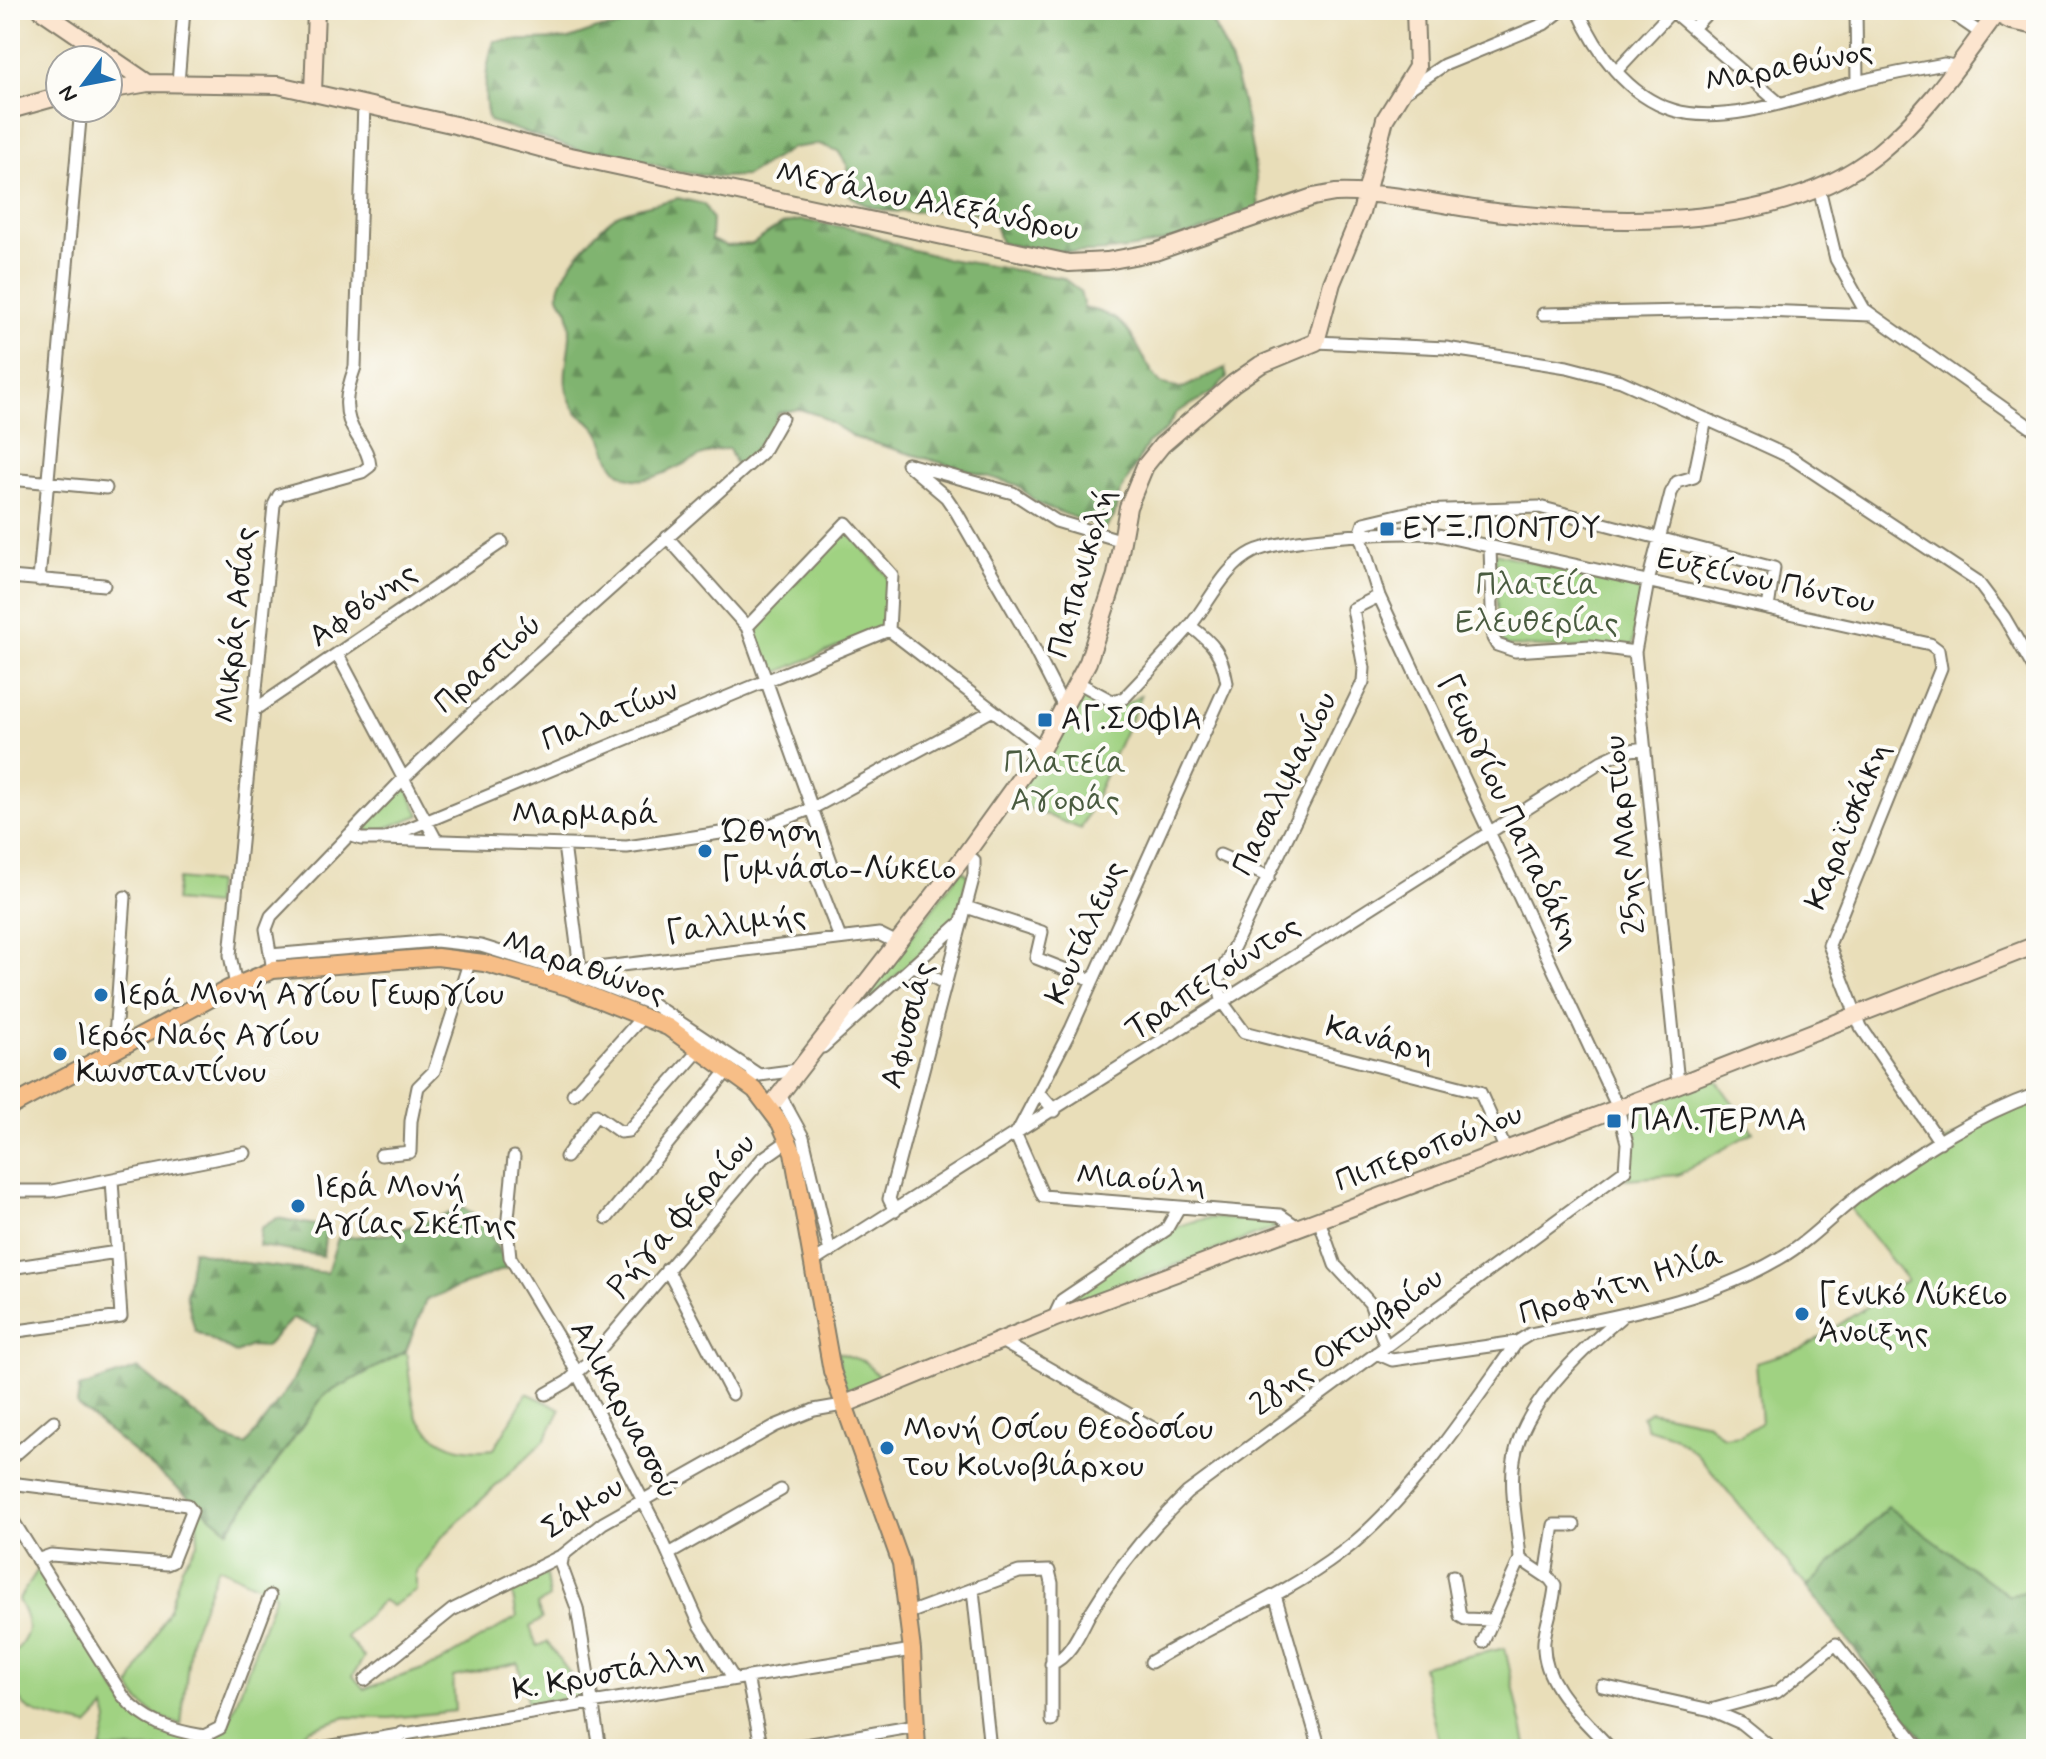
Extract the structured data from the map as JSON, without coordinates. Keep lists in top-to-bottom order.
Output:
{
  "streets": {
    "main road": ["Μαραθώνος"],
    "street": [
      "Μεγάλου Αλεξάνδρου",
      "Παπανικολή",
      "Ευξείνου Πόντου",
      "Αφθόνης",
      "Μικράς Ασίας",
      "Πραστιού",
      "Παλατίων",
      "Πασαλιμανίου",
      "Γεωργίου Παπαδάκη",
      "Μαρμαρά",
      "Καραϊσκάκη",
      "25ης Μαρτίου",
      "Γαλλιμής",
      "Κουτάλεως",
      "Τραπεζούντος",
      "Αφυσσιάς",
      "Κανάρη",
      "Πιπεροπούλου",
      "Μιαούλη",
      "Ρήγα Φεραίου",
      "Προφήτη Ηλία",
      "28ης Οκτωβρίου",
      "Αλικαρνασσού",
      "Σάμου",
      "Κ. Κρυστάλλη"
    ]
  },
  "crossings": [
    ["Μαραθώνος", "Μεγάλου Αλεξάνδρου"],
    ["Μαραθώνος", "Παπανικολή"],
    ["Μαραθώνος", "Μικράς Ασίας"],
    ["Μαραθώνος", "Πραστιού"],
    ["Μαραθώνος", "Τραπεζούντος"],
    ["Μαραθώνος", "Πιπεροπούλου"],
    ["Μαραθώνος", "Ρήγα Φεραίου"],
    ["Μαραθώνος", "Σάμου"],
    ["Μαραθώνος", "Κ. Κρυστάλλη"],
    ["Μεγάλου Αλεξάνδρου", "Μικράς Ασίας"],
    ["Παπανικολή", "Ευξείνου Πόντου"],
    ["Παπανικολή", "Γαλλιμής"],
    ["Παπανικολή", "Αφυσσιάς"],
    ["Ευξείνου Πόντου", "Γεωργίου Παπαδάκη"],
    ["Ευξείνου Πόντου", "Καραϊσκάκη"],
    ["Ευξείνου Πόντου", "25ης Μαρτίου"],
    ["Ευξείνου Πόντου", "Κουτάλεως"],
    ["Αφθόνης", "Μικράς Ασίας"],
    ["Παλατίων", "Μαρμαρά"],
    ["Πασαλιμανίου", "Γεωργίου Παπαδάκη"],
    ["Πασαλιμανίου", "Τραπεζούντος"],
    ["Πασαλιμανίου", "Κανάρη"],
    ["Γεωργίου Παπαδάκη", "Τραπεζούντος"],
    ["Γεωργίου Παπαδάκη", "Πιπεροπούλου"],
    ["Γεωργίου Παπαδάκη", "28ης Οκτωβρίου"],
    ["Καραϊσκάκη", "Πιπεροπούλου"],
    ["Καραϊσκάκη", "Προφήτη Ηλία"],
    ["25ης Μαρτίου", "Τραπεζούντος"],
    ["25ης Μαρτίου", "Πιπεροπούλου"],
    ["Κουτάλεως", "Τραπεζούντος"],
    ["Κουτάλεως", "Μιαούλη"],
    ["Τραπεζούντος", "Αφυσσιάς"],
    ["Τραπεζούντος", "Κανάρη"],
    ["Τραπεζούντος", "Μιαούλη"],
    ["Κανάρη", "Πιπεροπούλου"],
    ["Πιπεροπούλου", "Μιαούλη"],
    ["Πιπεροπούλου", "28ης Οκτωβρίου"],
    ["Πιπεροπούλου", "Σάμου"],
    ["Ρήγα Φεραίου", "Αλικαρνασσού"],
    ["Αλικαρνασσού", "Σάμου"],
    ["Αλικαρνασσού", "Κ. Κρυστάλλη"]
  ],
  "parks": ["Πλατεία Ελευθερίας", "Πλατεία Αγοράς"],
  "places": {
    "transit": ["ΕΥΞ.ΠΟΝΤΟΥ", "ΑΓ.ΣΟΦΙΑ", "ΠΑΛ.ΤΕΡΜΑ"],
    "other": [
      "Ώθηση Γυμνάσιο-Λύκειο",
      "Ιερά Μονή Αγίου Γεωργίου",
      "Ιερός Ναός Αγίου Κωνσταντίνου",
      "Ιερά Μονή Αγίας Σκέπης",
      "Γενικό Λύκειο Άνοιξης",
      "Μονή Οσίου Θεοδοσίου του Κοινοβιάρχου"
    ]
  },
  "north": "bottom left"
}
